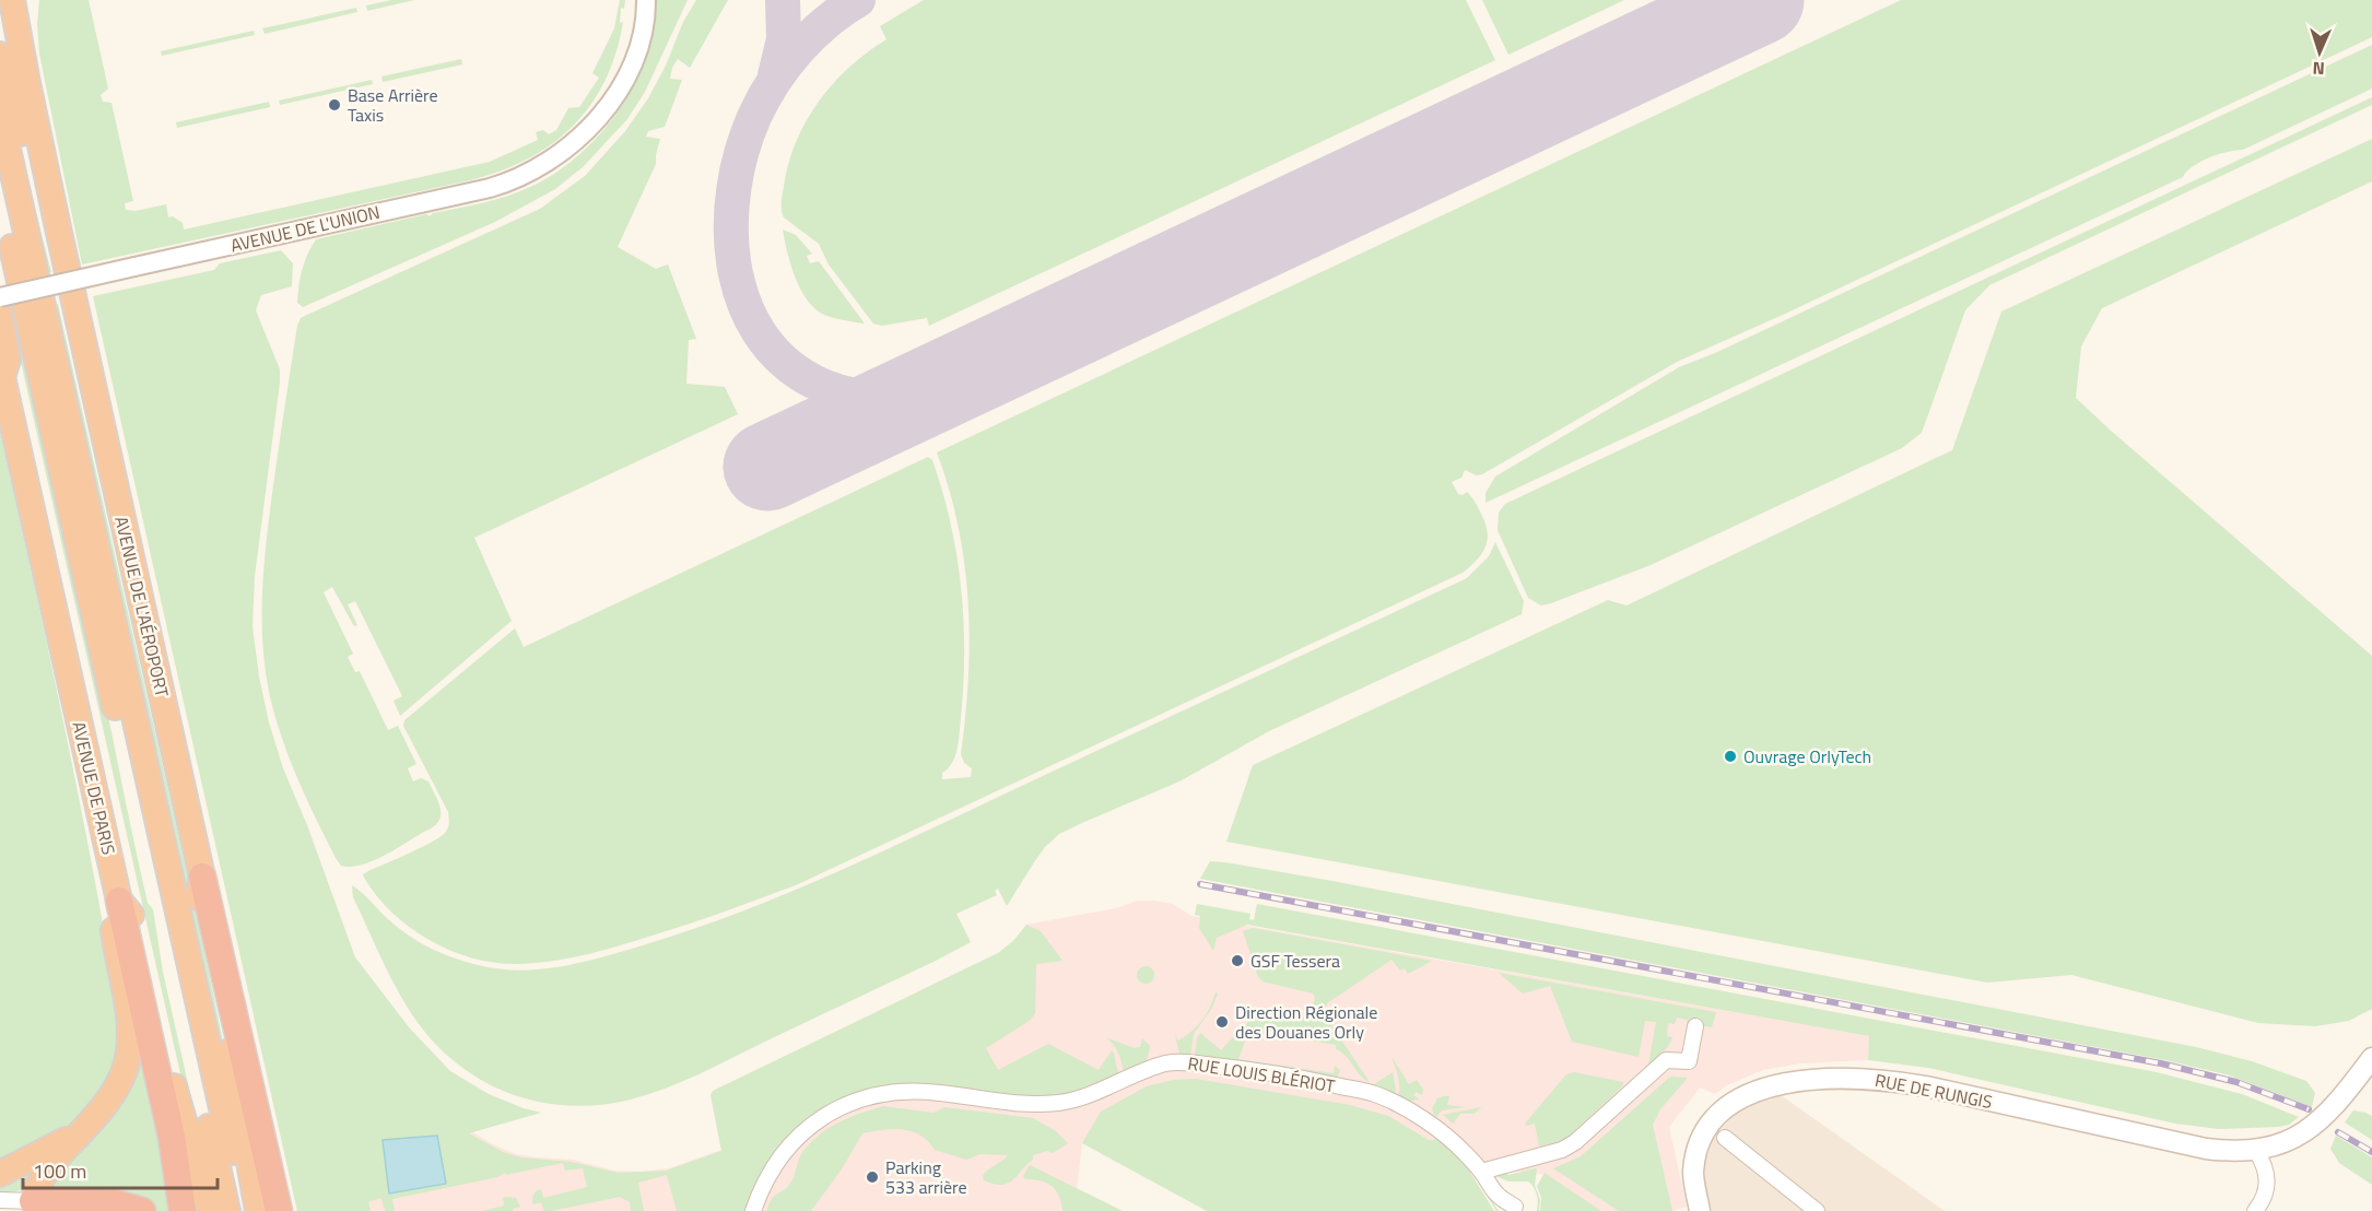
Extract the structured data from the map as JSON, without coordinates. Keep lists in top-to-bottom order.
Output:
{
  "streets": {
    "highway": ["AVENUE DE L'AÉROPORT", "AVENUE DE PARIS"],
    "main road": ["RUE DE RUNGIS"],
    "street": ["AVENUE DE L'UNION", "RUE LOUIS BLÉRIOT"]
  },
  "places": [
    "Base Arrière Taxis",
    "Ouvrage OrlyTech",
    "GSF Tessera",
    "Direction Régionale des Douanes Orly",
    "Parking 533 arrière"
  ],
  "scale_bar": "100 m",
  "north": "bottom"
}
